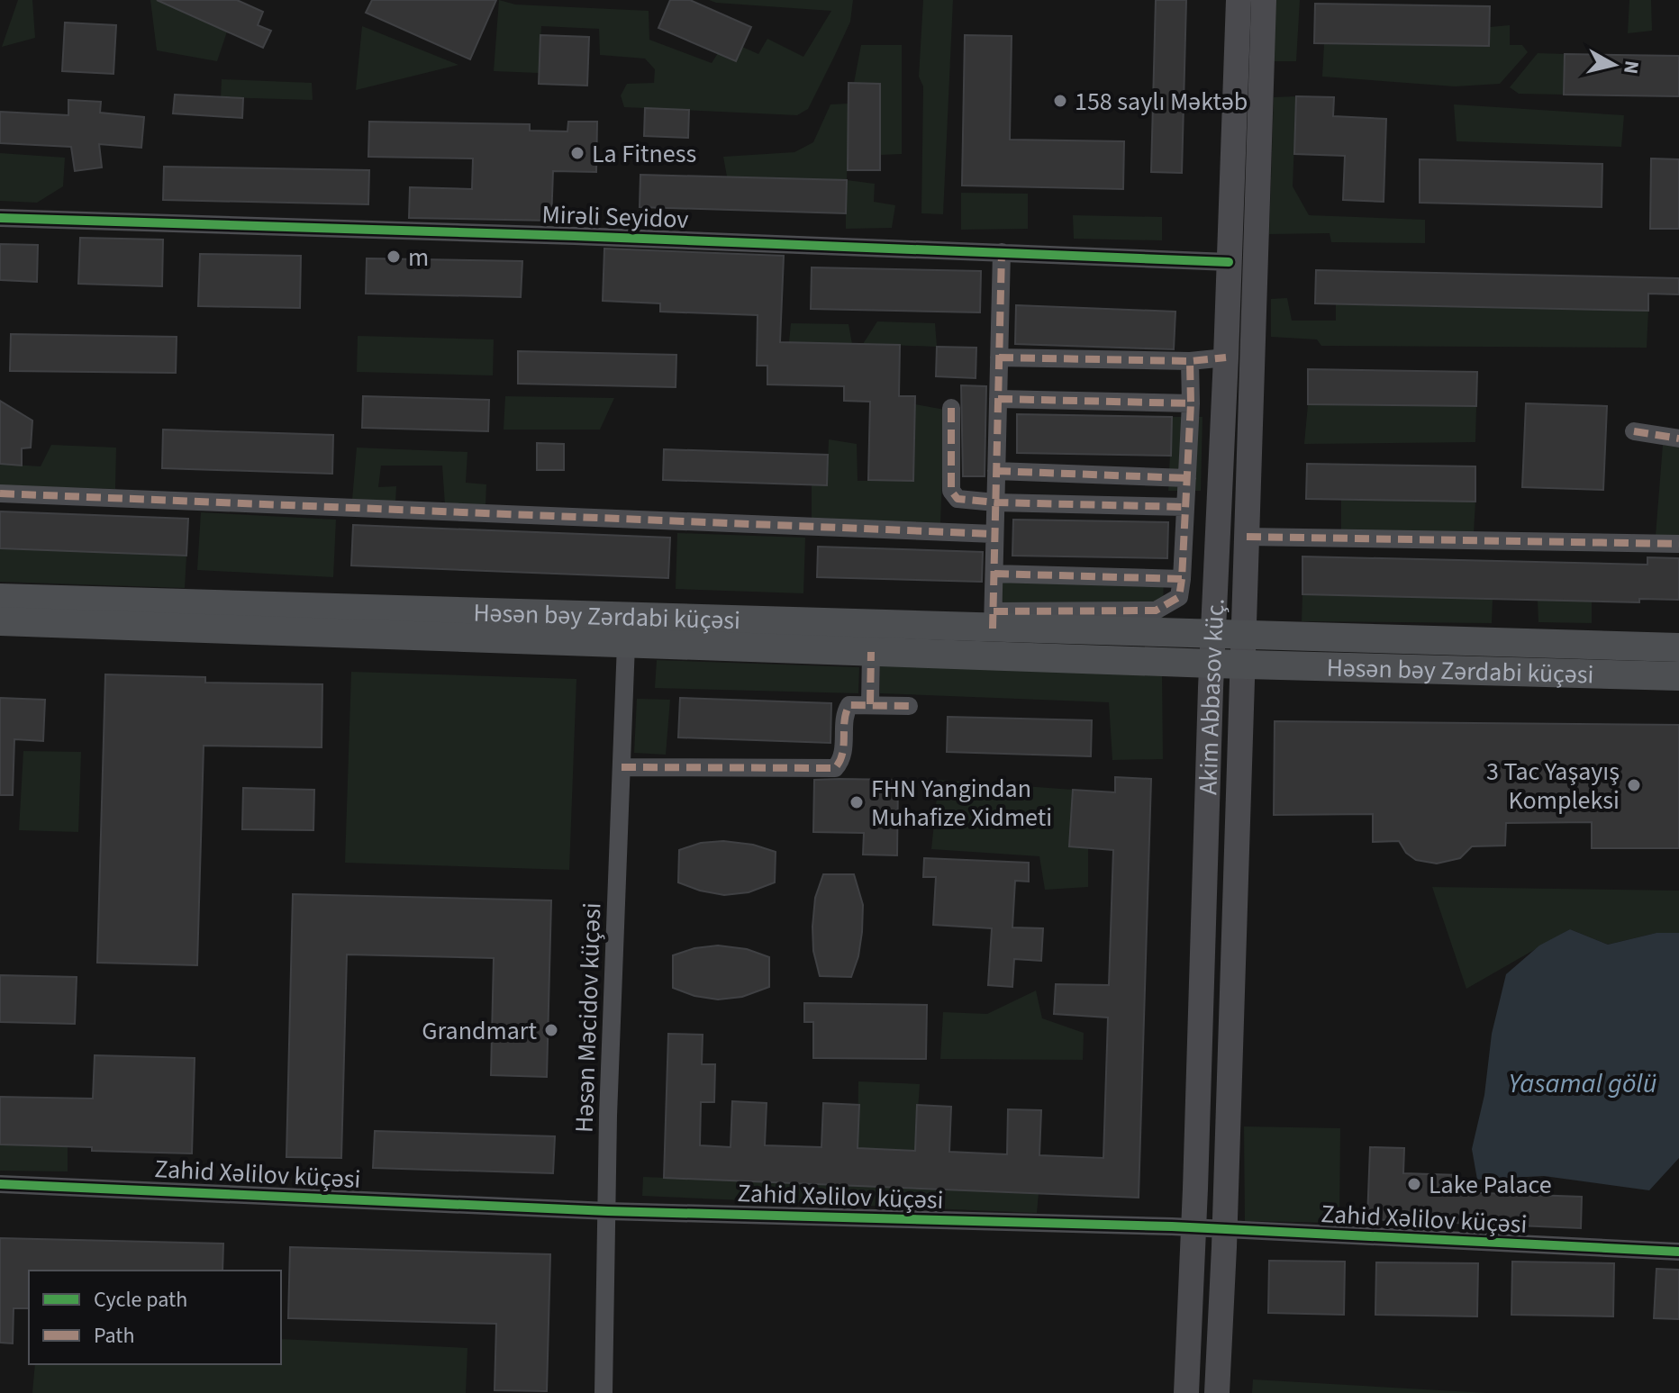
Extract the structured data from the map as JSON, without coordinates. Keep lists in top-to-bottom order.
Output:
{
  "streets": {
    "main road": ["Həsən bəy Zərdabi küçəsi", "Akim Abbasov küç."],
    "street": ["Mirəli Seyidov", "Həsən Məcidov küçəsi", "Zahid Xəlilov küçəsi"]
  },
  "crossings": [
    ["Mirəli Seyidov", "Akim Abbasov küç."],
    ["Həsən bəy Zərdabi küçəsi", "Akim Abbasov küç."],
    ["Həsən bəy Zərdabi küçəsi", "Həsən Məcidov küçəsi"],
    ["Akim Abbasov küç.", "Zahid Xəlilov küçəsi"],
    ["Həsən Məcidov küçəsi", "Zahid Xəlilov küçəsi"]
  ],
  "water": ["Yasamal gölü"],
  "places": [
    "158 saylı Məktəb",
    "La Fitness",
    "m",
    "3 Tac Yaşayış Kompleksi",
    "FHN Yangindan Muhafize Xidmeti",
    "Grandmart",
    "Lake Palace"
  ],
  "legend": ["Cycle path", "Path"],
  "north": "right"
}
